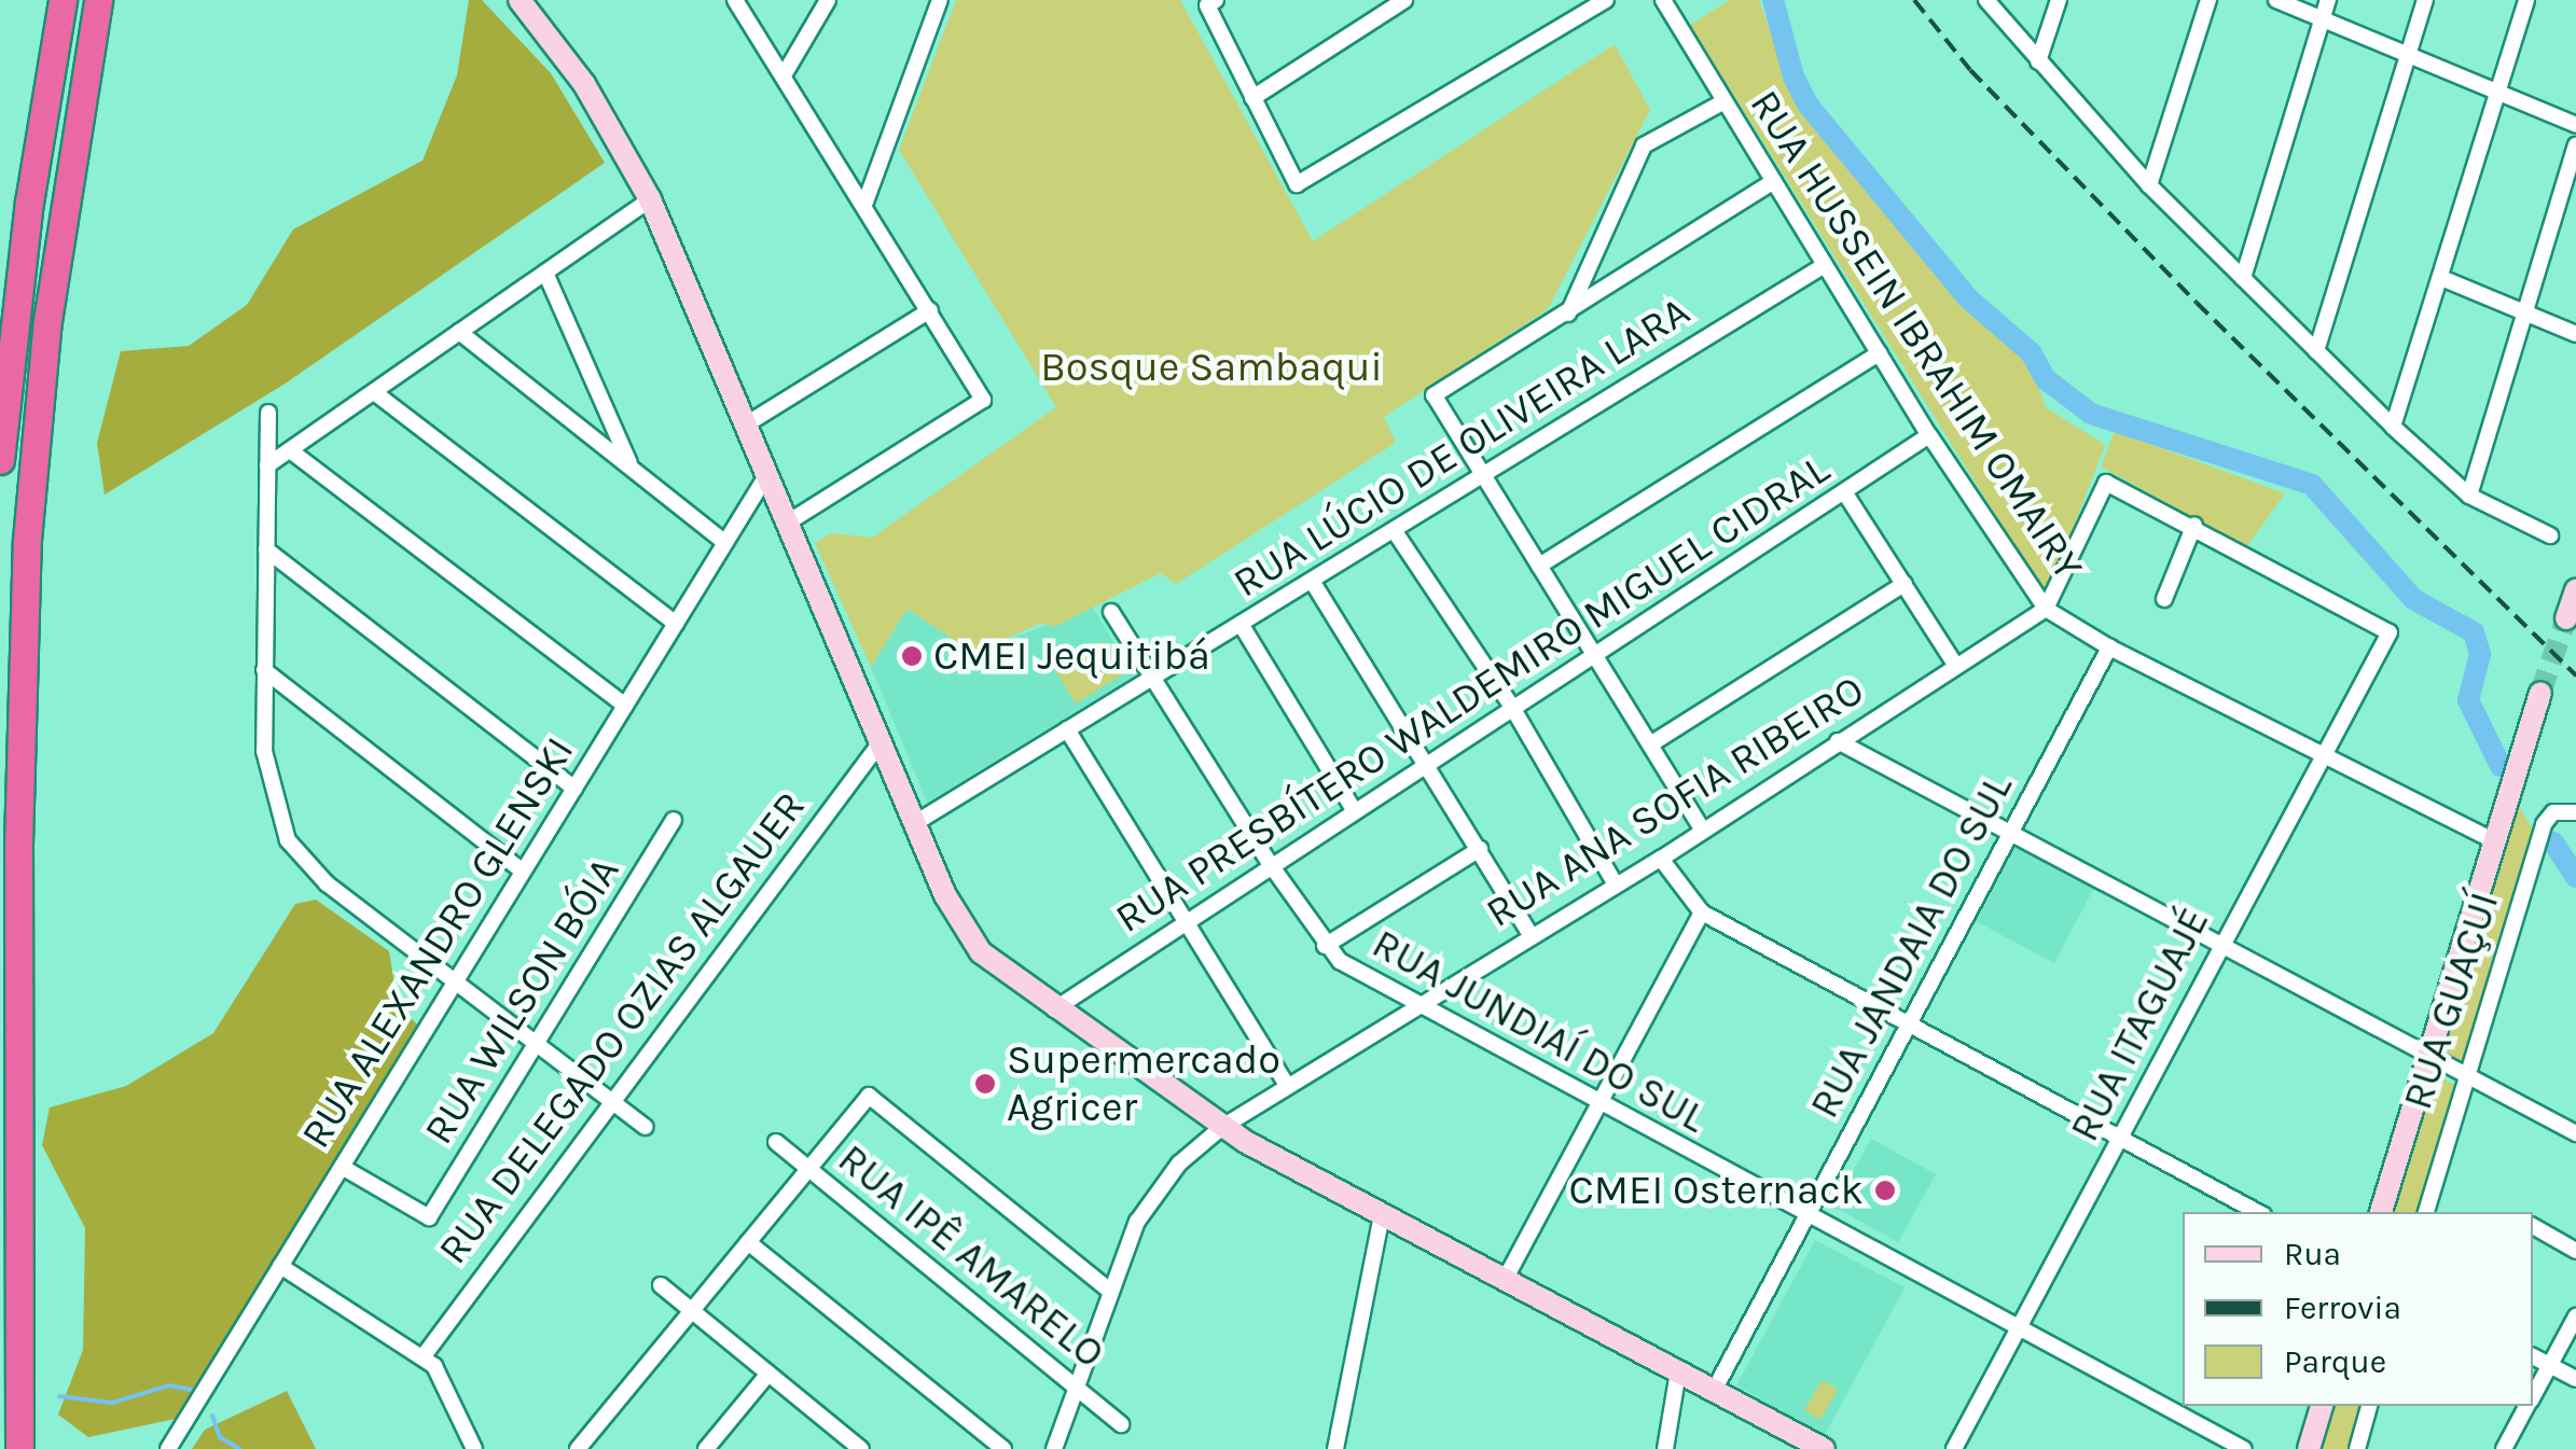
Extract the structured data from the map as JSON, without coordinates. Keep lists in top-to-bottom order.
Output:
{
  "streets": {
    "main road": ["RUA GUAÇUÍ"],
    "street": [
      "RUA HUSSEIN IBRAHIM OMAIRY",
      "RUA LÚCIO DE OLIVEIRA LARA",
      "RUA PRESBÍTERO WALDEMIRO MIGUEL CIDRAL",
      "RUA ANA SOFIA RIBEIRO",
      "RUA ALEXANDRO GLENSKI",
      "RUA JANDAIA DO SUL",
      "RUA WILSON BÓIA",
      "RUA ITAGUAJÉ",
      "RUA DELEGADO OZIAS ALGAUER",
      "RUA JUNDIAÍ DO SUL",
      "RUA IPÊ AMARELO"
    ]
  },
  "crossings": [
    ["RUA HUSSEIN IBRAHIM OMAIRY", "RUA LÚCIO DE OLIVEIRA LARA"],
    ["RUA HUSSEIN IBRAHIM OMAIRY", "RUA PRESBÍTERO WALDEMIRO MIGUEL CIDRAL"],
    ["RUA HUSSEIN IBRAHIM OMAIRY", "RUA ANA SOFIA RIBEIRO"],
    ["RUA HUSSEIN IBRAHIM OMAIRY", "RUA JANDAIA DO SUL"],
    ["RUA HUSSEIN IBRAHIM OMAIRY", "RUA GUAÇUÍ"],
    ["RUA HUSSEIN IBRAHIM OMAIRY", "RUA ITAGUAJÉ"],
    ["RUA LÚCIO DE OLIVEIRA LARA", "RUA JUNDIAÍ DO SUL"],
    ["RUA PRESBÍTERO WALDEMIRO MIGUEL CIDRAL", "RUA JUNDIAÍ DO SUL"],
    ["RUA ANA SOFIA RIBEIRO", "RUA JUNDIAÍ DO SUL"],
    ["RUA ANA SOFIA RIBEIRO", "RUA IPÊ AMARELO"],
    ["RUA ALEXANDRO GLENSKI", "RUA WILSON BÓIA"],
    ["RUA JANDAIA DO SUL", "RUA JUNDIAÍ DO SUL"],
    ["RUA ITAGUAJÉ", "RUA JUNDIAÍ DO SUL"]
  ],
  "parks": ["Bosque Sambaqui"],
  "places": ["CMEI Jequitibá", "Supermercado Agricer", "CMEI Osternack"],
  "legend": ["Rua", "Ferrovia", "Parque"]
}
